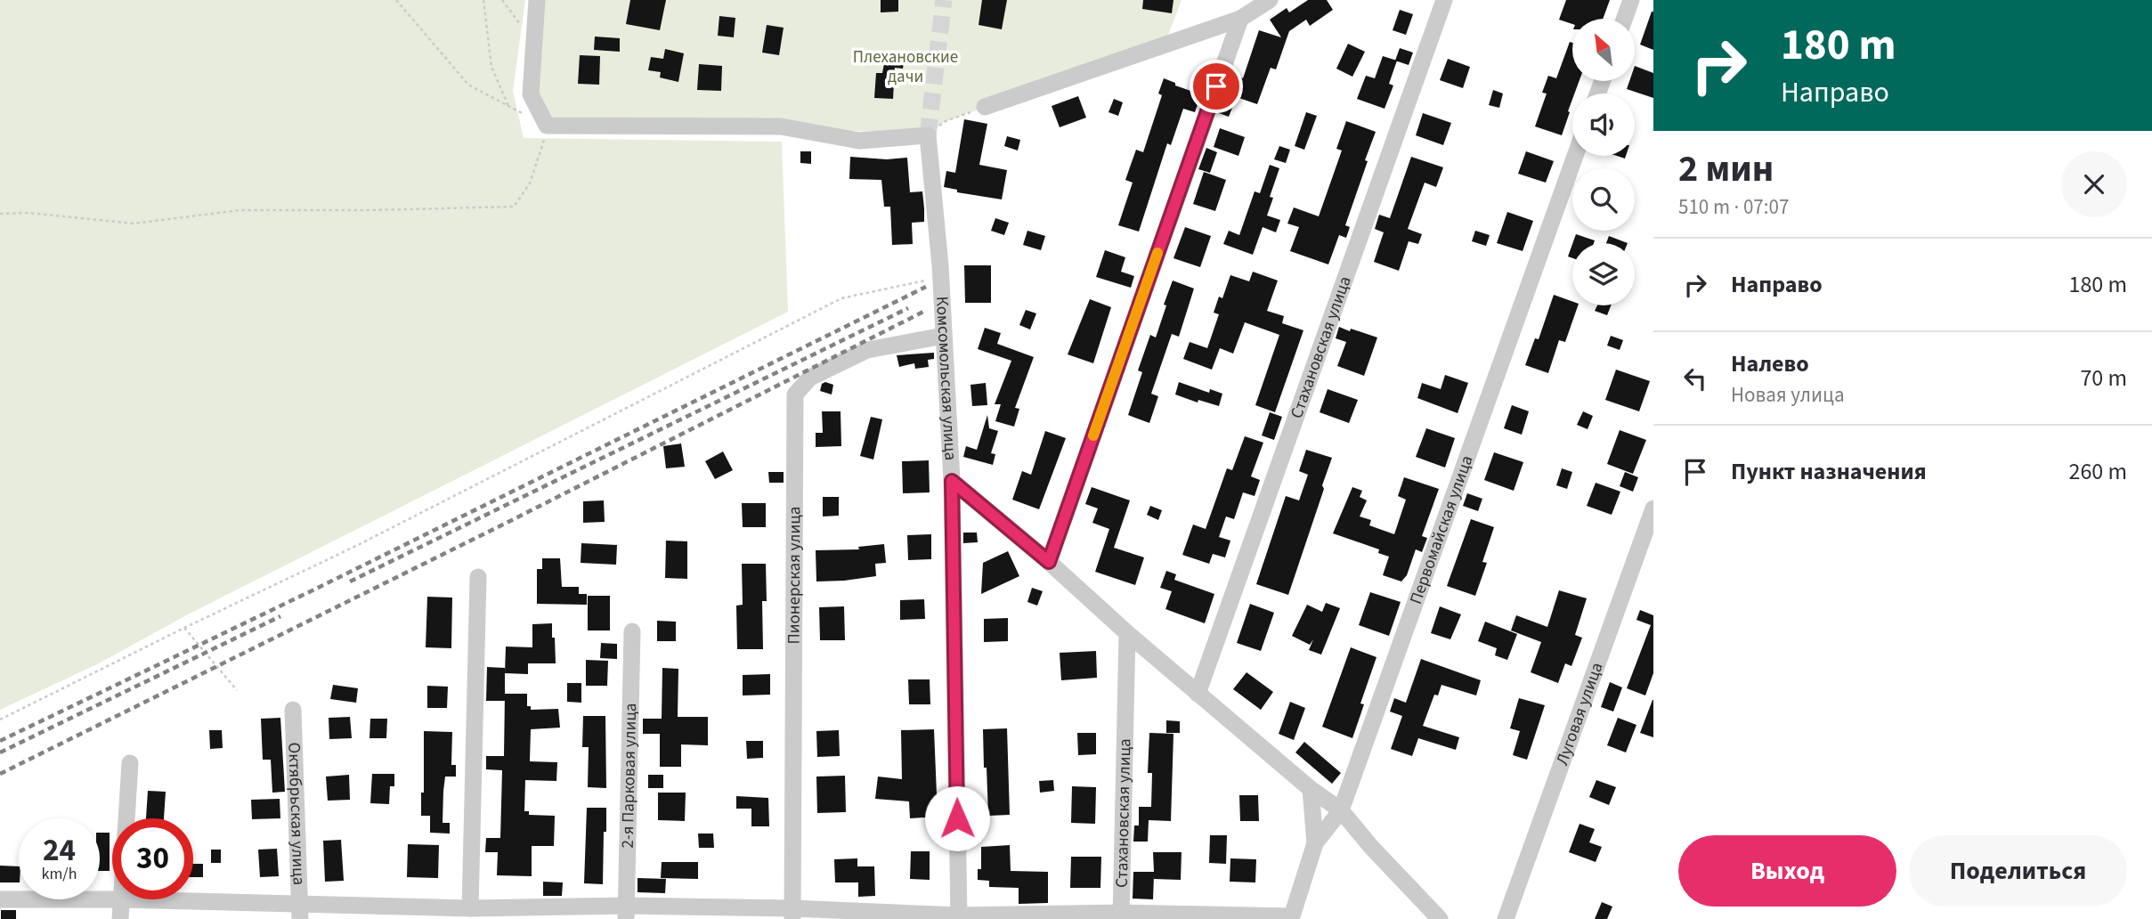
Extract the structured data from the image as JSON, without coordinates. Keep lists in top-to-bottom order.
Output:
{
  "streets": {
    "street": [
      "Стахановская улица",
      "Комсомольская улица",
      "Первомайская улица",
      "Пионерская улица",
      "Луговая улица",
      "2-я Парковая улица",
      "Октябрьская улица"
    ]
  },
  "crossings": [
    ["Комсомольская улица", "Пионерская улица"]
  ],
  "parks": ["Плехановские дачи"],
  "north": "top left",
  "page": {
    "turn": ["180 m", "Направо"],
    "heading": ["2 мин", "510 m · 07:07"],
    "list": [
      {
        "name": "Направо",
        "value": "180 m"
      },
      {
        "name": "Налево",
        "note": "Новая улица",
        "value": "70 m"
      },
      {
        "name": "Пункт назначения",
        "value": "260 m"
      }
    ],
    "speed": "24 km/h",
    "limit": "30",
    "buttons": ["Выход", "Поделиться"]
  }
}
